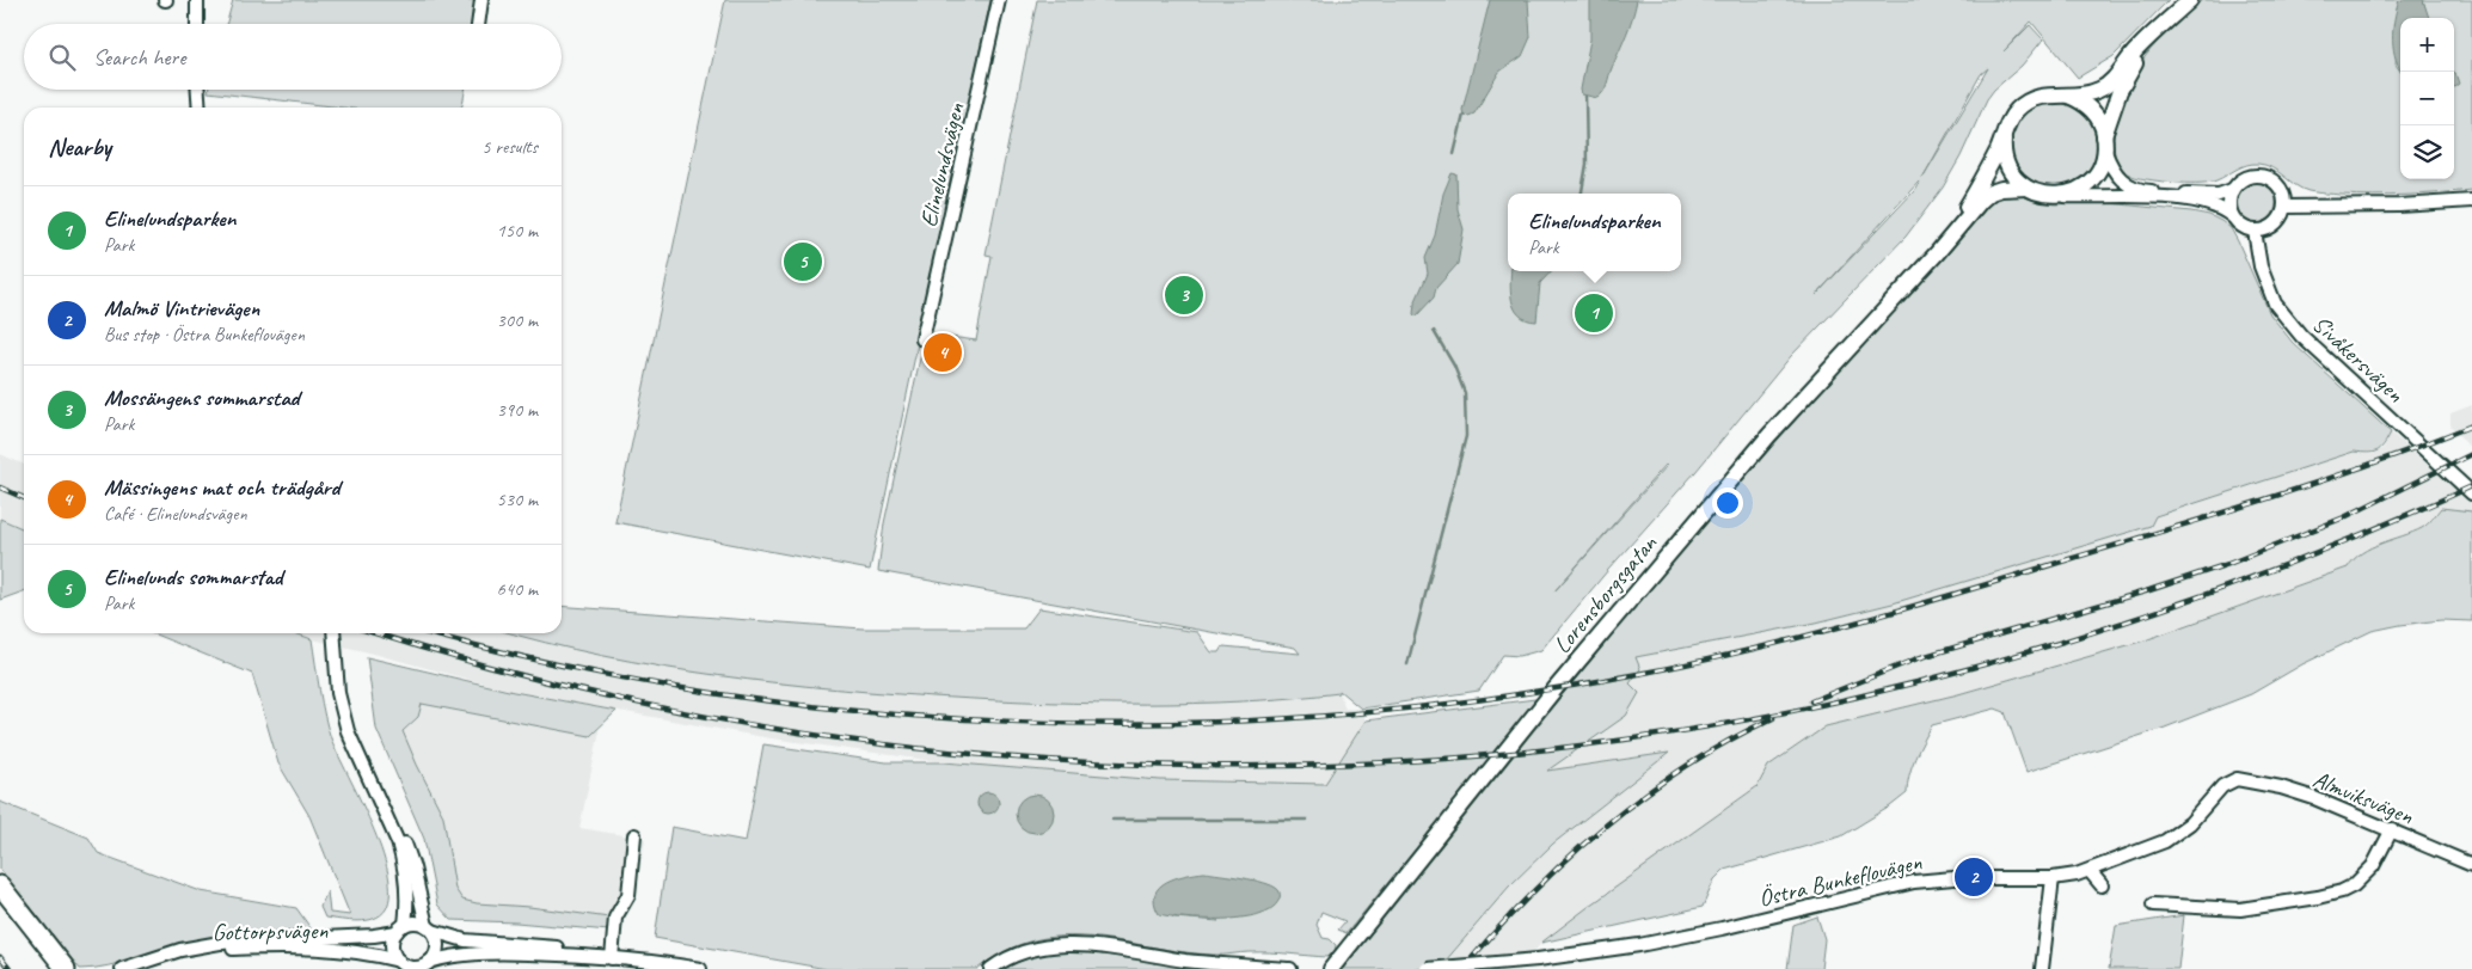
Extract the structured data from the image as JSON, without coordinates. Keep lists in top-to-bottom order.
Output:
{
  "streets": {
    "main road": ["Lorensborgsgatan"],
    "street": [
      "Elinelundsvägen",
      "Sivåkersvägen",
      "Almviksvägen",
      "Östra Bunkeflovägen",
      "Gottorpsvägen"
    ]
  },
  "crossings": [
    ["Almviksvägen", "Östra Bunkeflovägen"]
  ],
  "page": {
    "map_buttons": ["+", "−"],
    "search": "Search here",
    "heading": ["Nearby", "5 results"],
    "list": [
      {
        "mark": "1",
        "name": "Elinelundsparken",
        "note": "Park",
        "value": "150 m"
      },
      {
        "mark": "2",
        "name": "Malmö Vintrievägen",
        "note": "Bus stop · Östra Bunkeflovägen",
        "value": "300 m"
      },
      {
        "mark": "3",
        "name": "Mossängens sommarstad",
        "note": "Park",
        "value": "390 m"
      },
      {
        "mark": "4",
        "name": "Mässingens mat och trädgård",
        "note": "Café · Elinelundsvägen",
        "value": "530 m"
      },
      {
        "mark": "5",
        "name": "Elinelunds sommarstad",
        "note": "Park",
        "value": "640 m"
      }
    ],
    "popup": ["Elinelundsparken", "Park"],
    "pins": [
      "5",
      "3",
      "1",
      "4",
      "2"
    ]
  }
}
